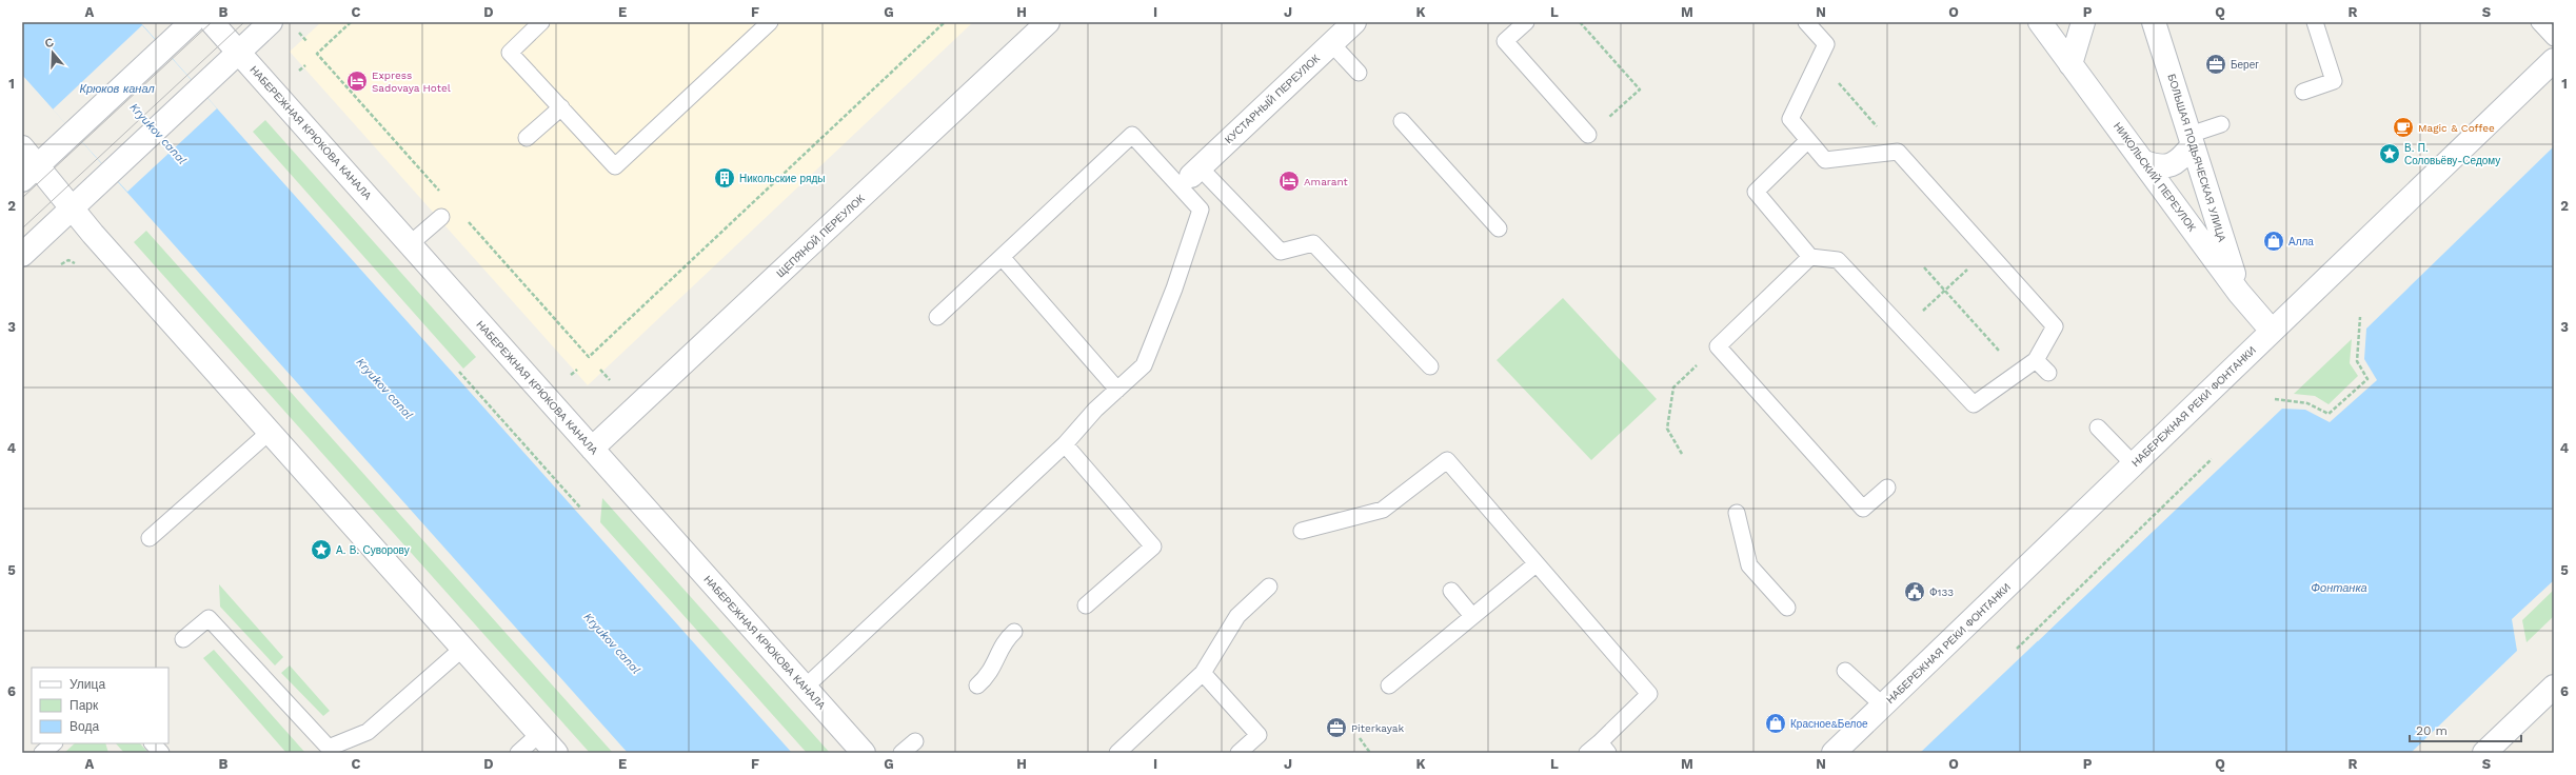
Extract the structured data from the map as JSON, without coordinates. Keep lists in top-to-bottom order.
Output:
{
  "streets": {
    "street": [
      "КУСТАРНЫЙ ПЕРЕУЛОК",
      "НАБЕРЕЖНАЯ КРЮКОВА КАНАЛА",
      "БОЛЬШАЯ ПОДЬЯЧЕСКАЯ УЛИЦА",
      "НИКОЛЬСКИЙ ПЕРЕУЛОК",
      "ЩЕПЯНОЙ ПЕРЕУЛОК",
      "НАБЕРЕЖНАЯ РЕКИ ФОНТАНКИ"
    ]
  },
  "crossings": [
    ["НАБЕРЕЖНАЯ КРЮКОВА КАНАЛА", "ЩЕПЯНОЙ ПЕРЕУЛОК"],
    ["БОЛЬШАЯ ПОДЬЯЧЕСКАЯ УЛИЦА", "НИКОЛЬСКИЙ ПЕРЕУЛОК"],
    ["НИКОЛЬСКИЙ ПЕРЕУЛОК", "НАБЕРЕЖНАЯ РЕКИ ФОНТАНКИ"]
  ],
  "water": ["Крюков канал", "Kryukov canal", "Фонтанка"],
  "places": {
    "office": ["Берег", "Piterkayak"],
    "hotel": ["Express Sadovaya Hotel", "Amarant"],
    "cafe": ["Magic & Coffee"],
    "place": ["В. П. Соловьёву-Седому", "А. В. Суворову"],
    "building": ["Никольские ряды"],
    "shop": ["Алла", "Красное&Белое"],
    "public building": ["Ф133"]
  },
  "legend": ["Улица", "Парк", "Вода"],
  "scale_bar": "20 m",
  "north": "top",
  "grid": {
    "columns": [
      "A",
      "B",
      "C",
      "D",
      "E",
      "F",
      "G",
      "H",
      "I",
      "J",
      "K",
      "L",
      "M",
      "N",
      "O",
      "P",
      "Q",
      "R",
      "S"
    ],
    "rows": [
      "1",
      "2",
      "3",
      "4",
      "5",
      "6"
    ]
  }
}
